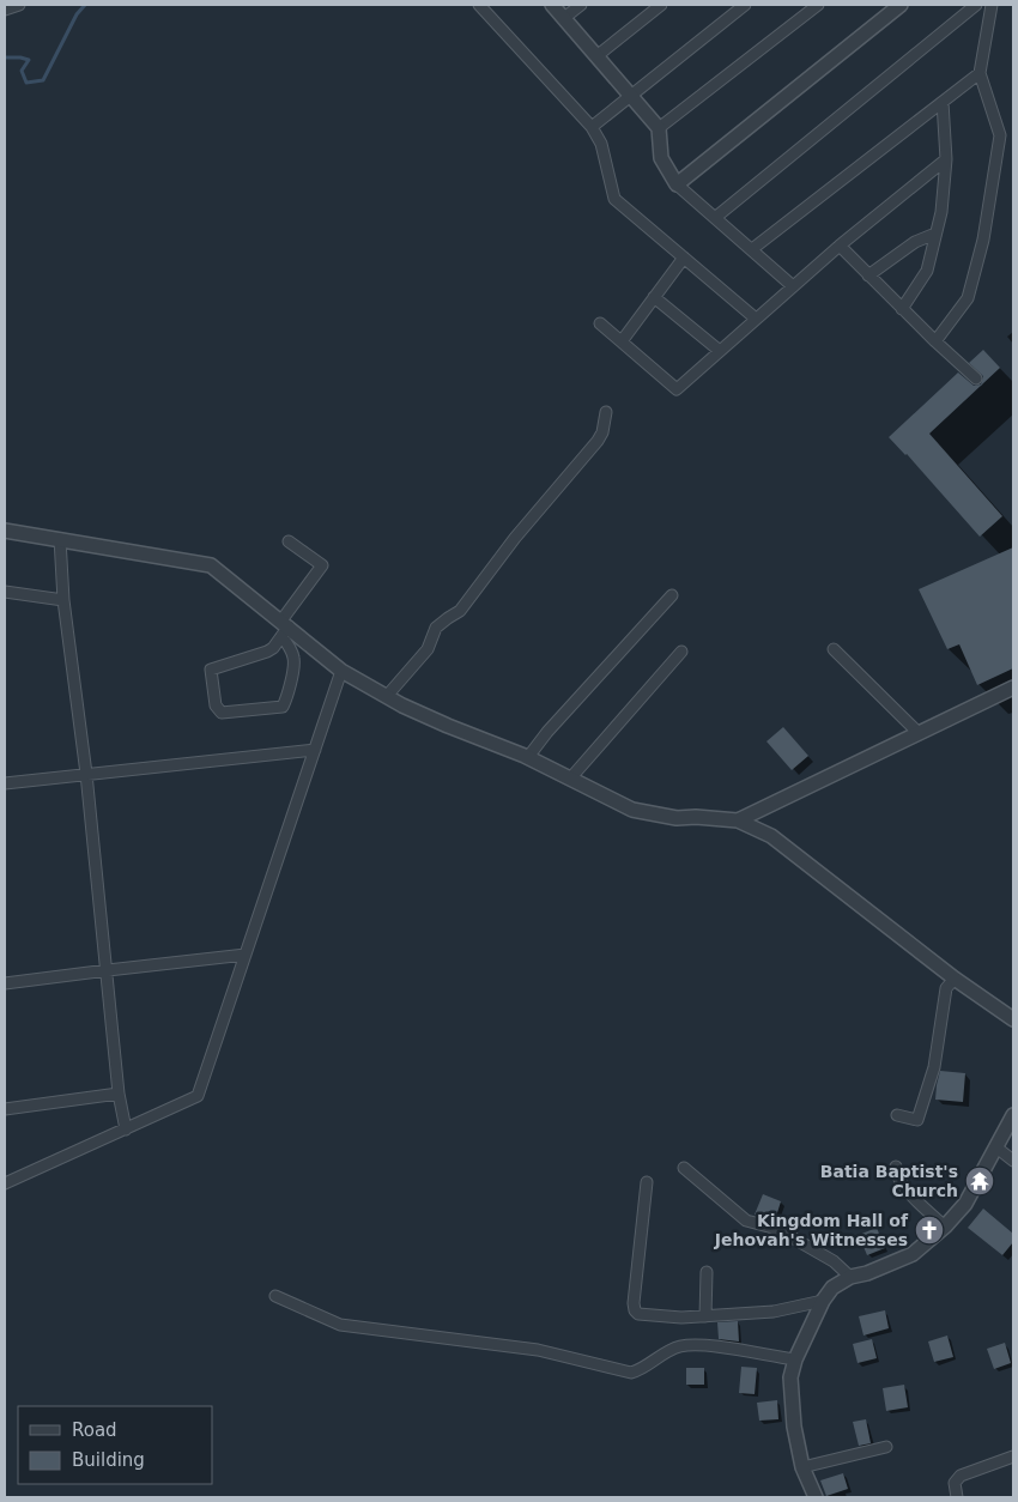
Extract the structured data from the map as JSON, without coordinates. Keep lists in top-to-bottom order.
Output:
{
  "places": {
    "temple": ["Batia Baptist's Church"],
    "church": ["Kingdom Hall of Jehovah's Witnesses"]
  },
  "legend": ["Road", "Building"]
}
